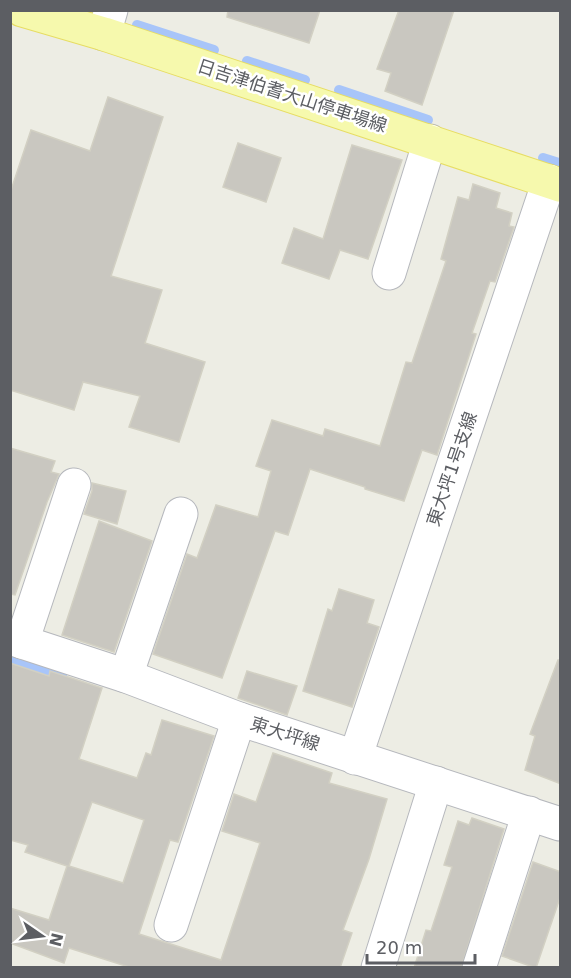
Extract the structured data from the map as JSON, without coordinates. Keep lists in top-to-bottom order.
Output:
{
  "streets": {
    "main road": ["日吉津伯耆大山停車場線"],
    "street": ["東大坪1号支線", "東大坪線"]
  },
  "crossings": [
    ["日吉津伯耆大山停車場線", "東大坪1号支線"],
    ["東大坪1号支線", "東大坪線"]
  ],
  "scale_bar": "20 m",
  "north": "right"
}
